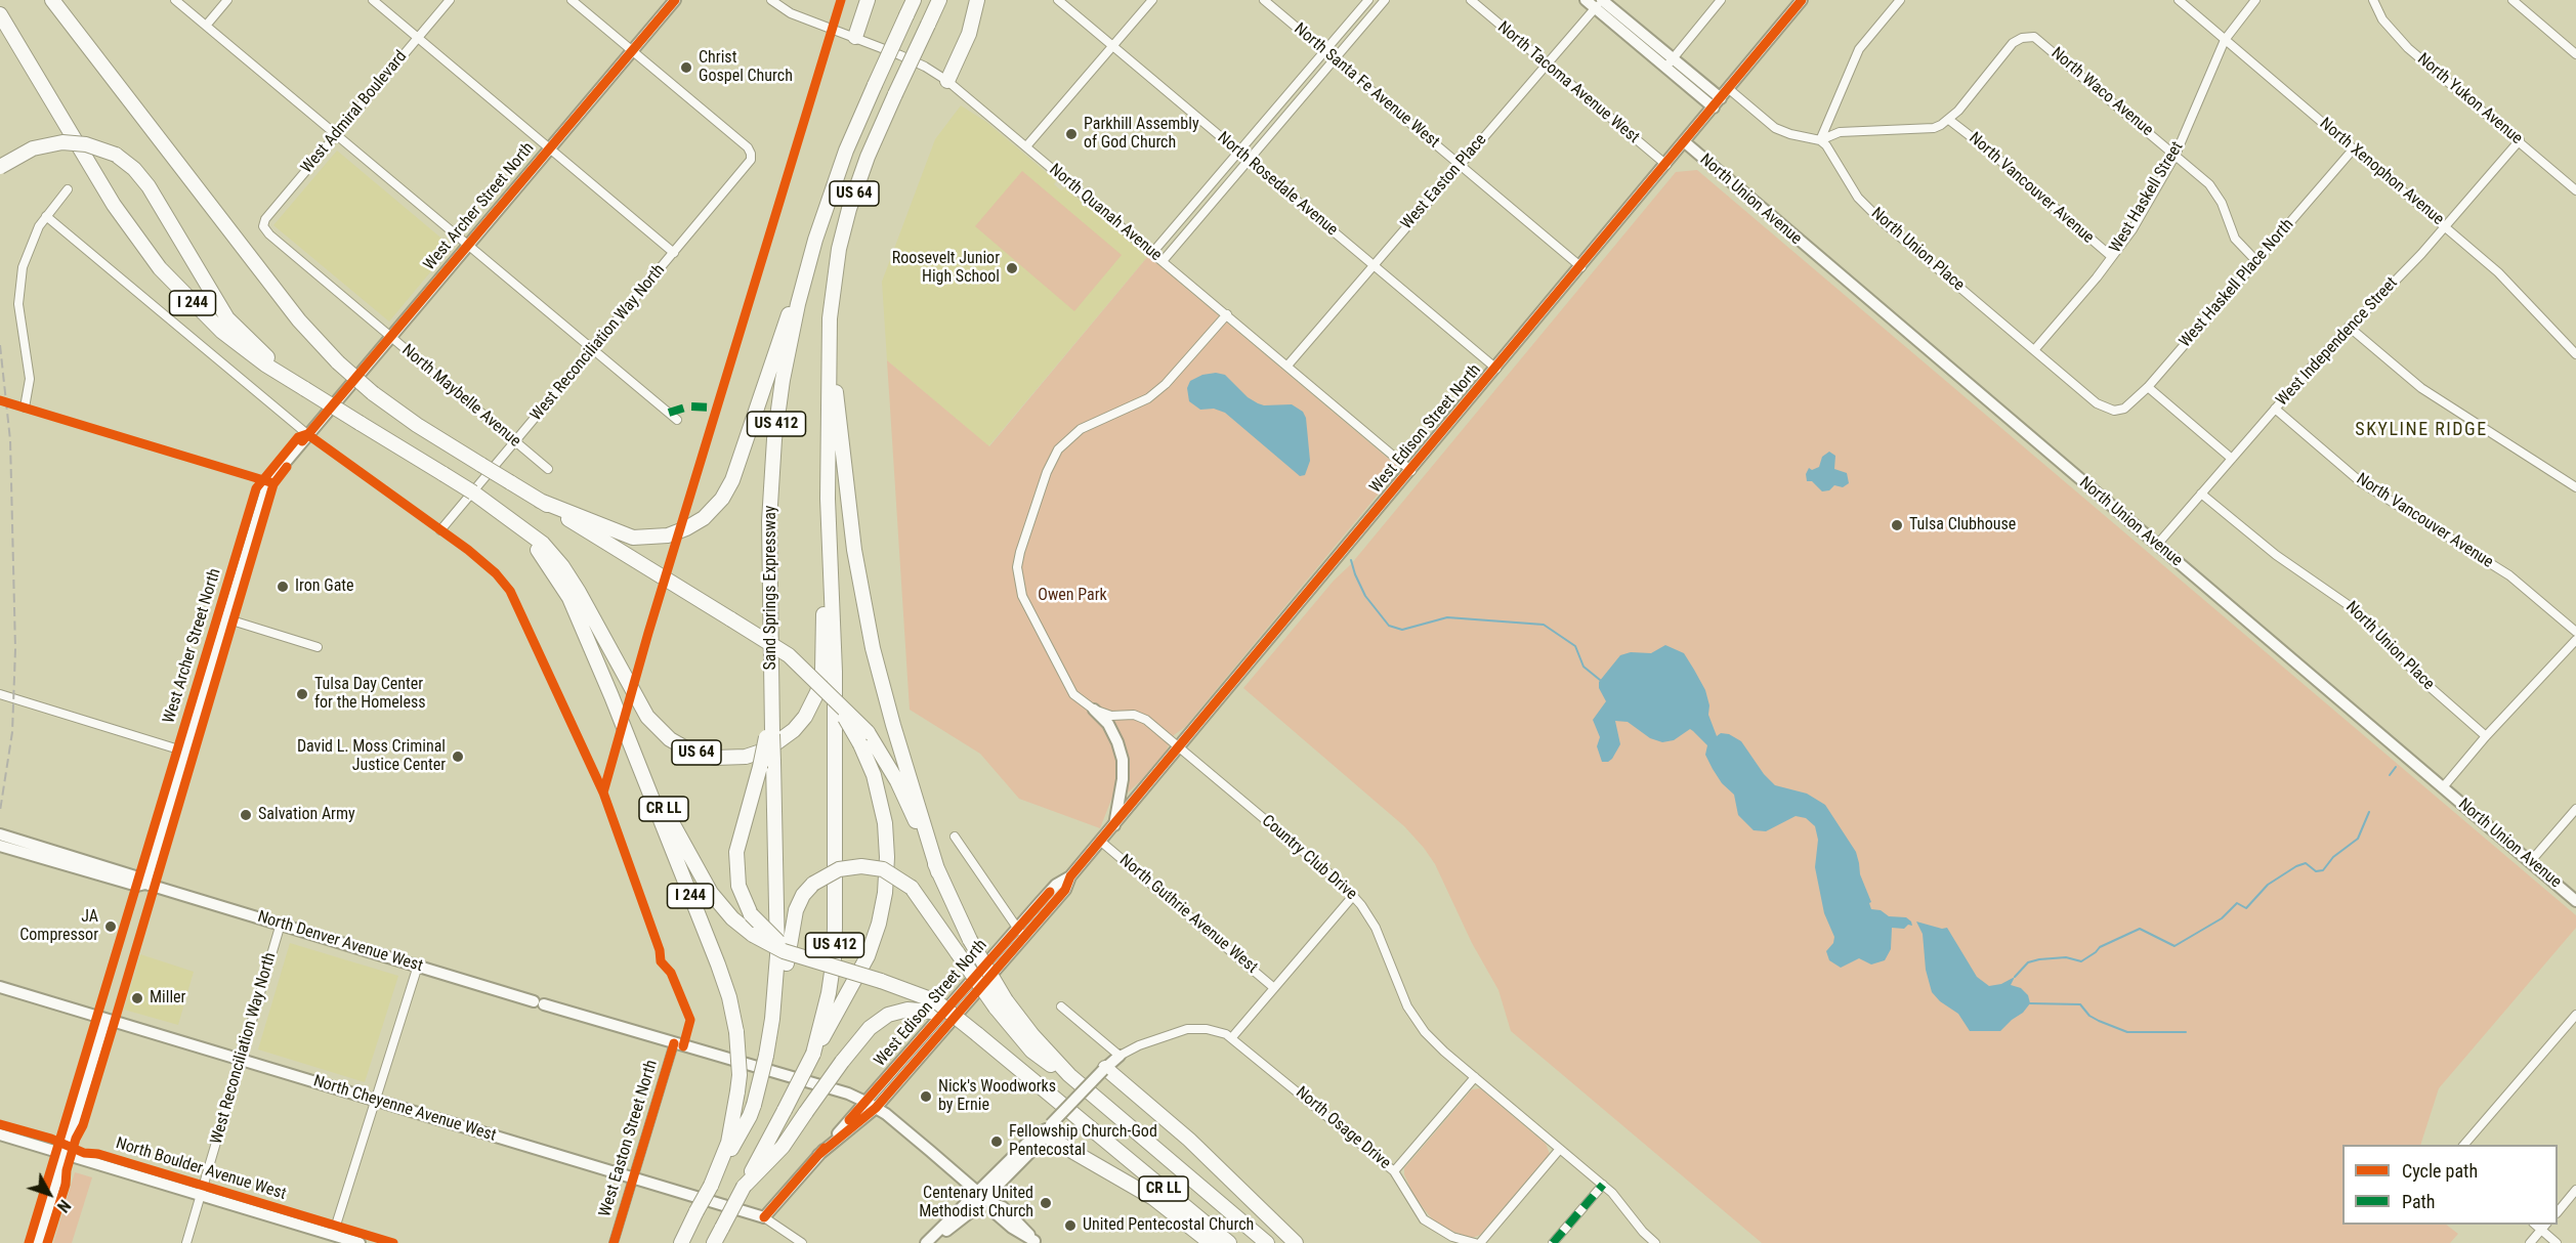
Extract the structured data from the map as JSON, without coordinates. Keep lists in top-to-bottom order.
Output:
{
  "streets": {
    "highway": [
      "US 64",
      "I 244",
      "US 412",
      "Sand Springs Expressway",
      "CR LL"
    ],
    "street": [
      "North Tacoma Avenue West",
      "North Santa Fe Avenue West",
      "North Waco Avenue",
      "North Yukon Avenue",
      "West Admiral Boulevard",
      "North Xenophon Avenue",
      "West Easton Place",
      "North Rosedale Avenue",
      "North Vancouver Avenue",
      "West Haskell Street",
      "North Union Avenue",
      "West Archer Street North",
      "North Quanah Avenue",
      "North Union Place",
      "West Haskell Place North",
      "West Independence Street",
      "West Reconciliation Way North",
      "North Maybelle Avenue",
      "West Edison Street North",
      "Country Club Drive",
      "North Guthrie Avenue West",
      "North Denver Avenue West",
      "North Cheyenne Avenue West",
      "North Osage Drive",
      "West Easton Street North",
      "North Boulder Avenue West"
    ]
  },
  "crossings": [
    ["North Tacoma Avenue West", "West Easton Place"],
    ["North Tacoma Avenue West", "West Edison Street North"],
    ["North Santa Fe Avenue West", "West Easton Place"],
    ["North Santa Fe Avenue West", "West Edison Street North"],
    ["North Waco Avenue", "North Vancouver Avenue"],
    ["North Waco Avenue", "West Haskell Street"],
    ["North Waco Avenue", "West Haskell Place North"],
    ["North Yukon Avenue", "West Independence Street"],
    ["West Admiral Boulevard", "North Maybelle Avenue"],
    ["North Xenophon Avenue", "West Haskell Street"],
    ["North Xenophon Avenue", "West Haskell Place North"],
    ["North Xenophon Avenue", "West Independence Street"],
    ["West Easton Place", "North Rosedale Avenue"],
    ["West Easton Place", "North Quanah Avenue"],
    ["North Rosedale Avenue", "West Edison Street North"],
    ["North Vancouver Avenue", "West Haskell Street"],
    ["North Vancouver Avenue", "West Independence Street"],
    ["US 64", "I 244"],
    ["US 64", "US 412"],
    ["US 64", "Sand Springs Expressway"],
    ["West Haskell Street", "North Union Place"],
    ["North Union Avenue", "West Independence Street"],
    ["North Union Avenue", "West Edison Street North"],
    ["West Archer Street North", "West Reconciliation Way North"],
    ["West Archer Street North", "North Maybelle Avenue"],
    ["West Archer Street North", "North Denver Avenue West"],
    ["North Quanah Avenue", "West Edison Street North"],
    ["North Union Place", "West Haskell Place North"],
    ["North Union Place", "West Independence Street"],
    ["I 244", "Sand Springs Expressway"],
    ["I 244", "CR LL"],
    ["West Reconciliation Way North", "North Maybelle Avenue"],
    ["West Reconciliation Way North", "North Denver Avenue West"],
    ["West Reconciliation Way North", "North Cheyenne Avenue West"],
    ["West Reconciliation Way North", "North Boulder Avenue West"],
    ["West Edison Street North", "Country Club Drive"],
    ["West Edison Street North", "North Guthrie Avenue West"],
    ["West Edison Street North", "North Denver Avenue West"],
    ["West Edison Street North", "North Cheyenne Avenue West"],
    ["North Denver Avenue West", "West Easton Street North"],
    ["North Cheyenne Avenue West", "West Easton Street North"]
  ],
  "districts": ["SKYLINE RIDGE"],
  "parks": ["Owen Park"],
  "places": [
    "Christ Gospel Church",
    "Parkhill Assembly of God Church",
    "Roosevelt Junior High School",
    "Tulsa Clubhouse",
    "Iron Gate",
    "Tulsa Day Center for the Homeless",
    "David L. Moss Criminal Justice Center",
    "Salvation Army",
    "JA Compressor",
    "Miller",
    "Nick's Woodworks by Ernie",
    "Fellowship Church-God Pentecostal",
    "Centenary United Methodist Church",
    "United Pentecostal Church"
  ],
  "legend": ["Cycle path", "Path"],
  "north": "bottom right"
}
